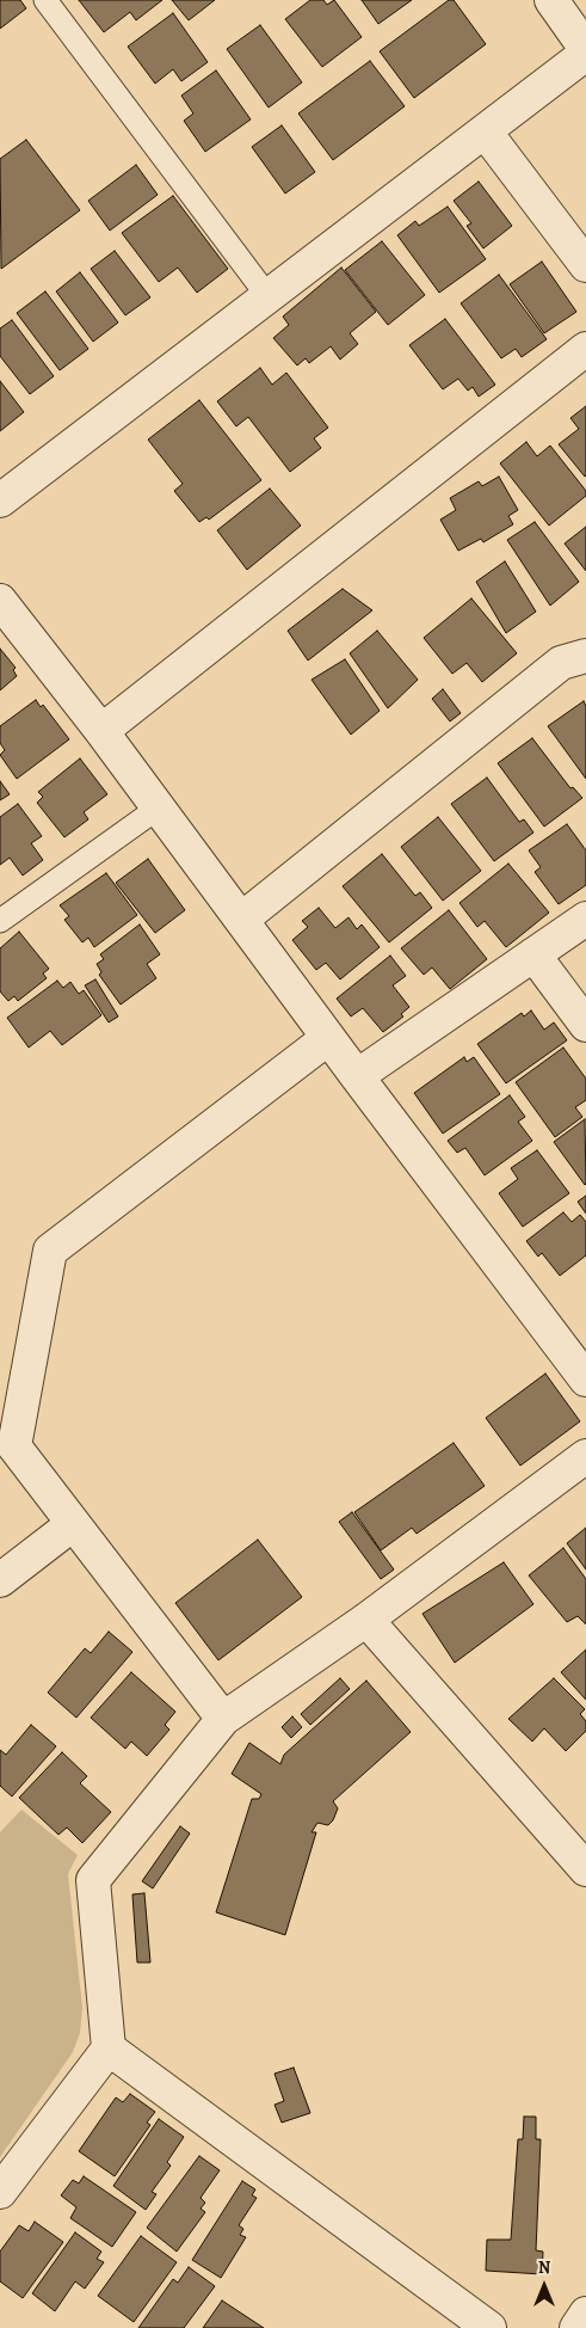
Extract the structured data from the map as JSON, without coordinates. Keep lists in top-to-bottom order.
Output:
{
  "north": "top"
}
